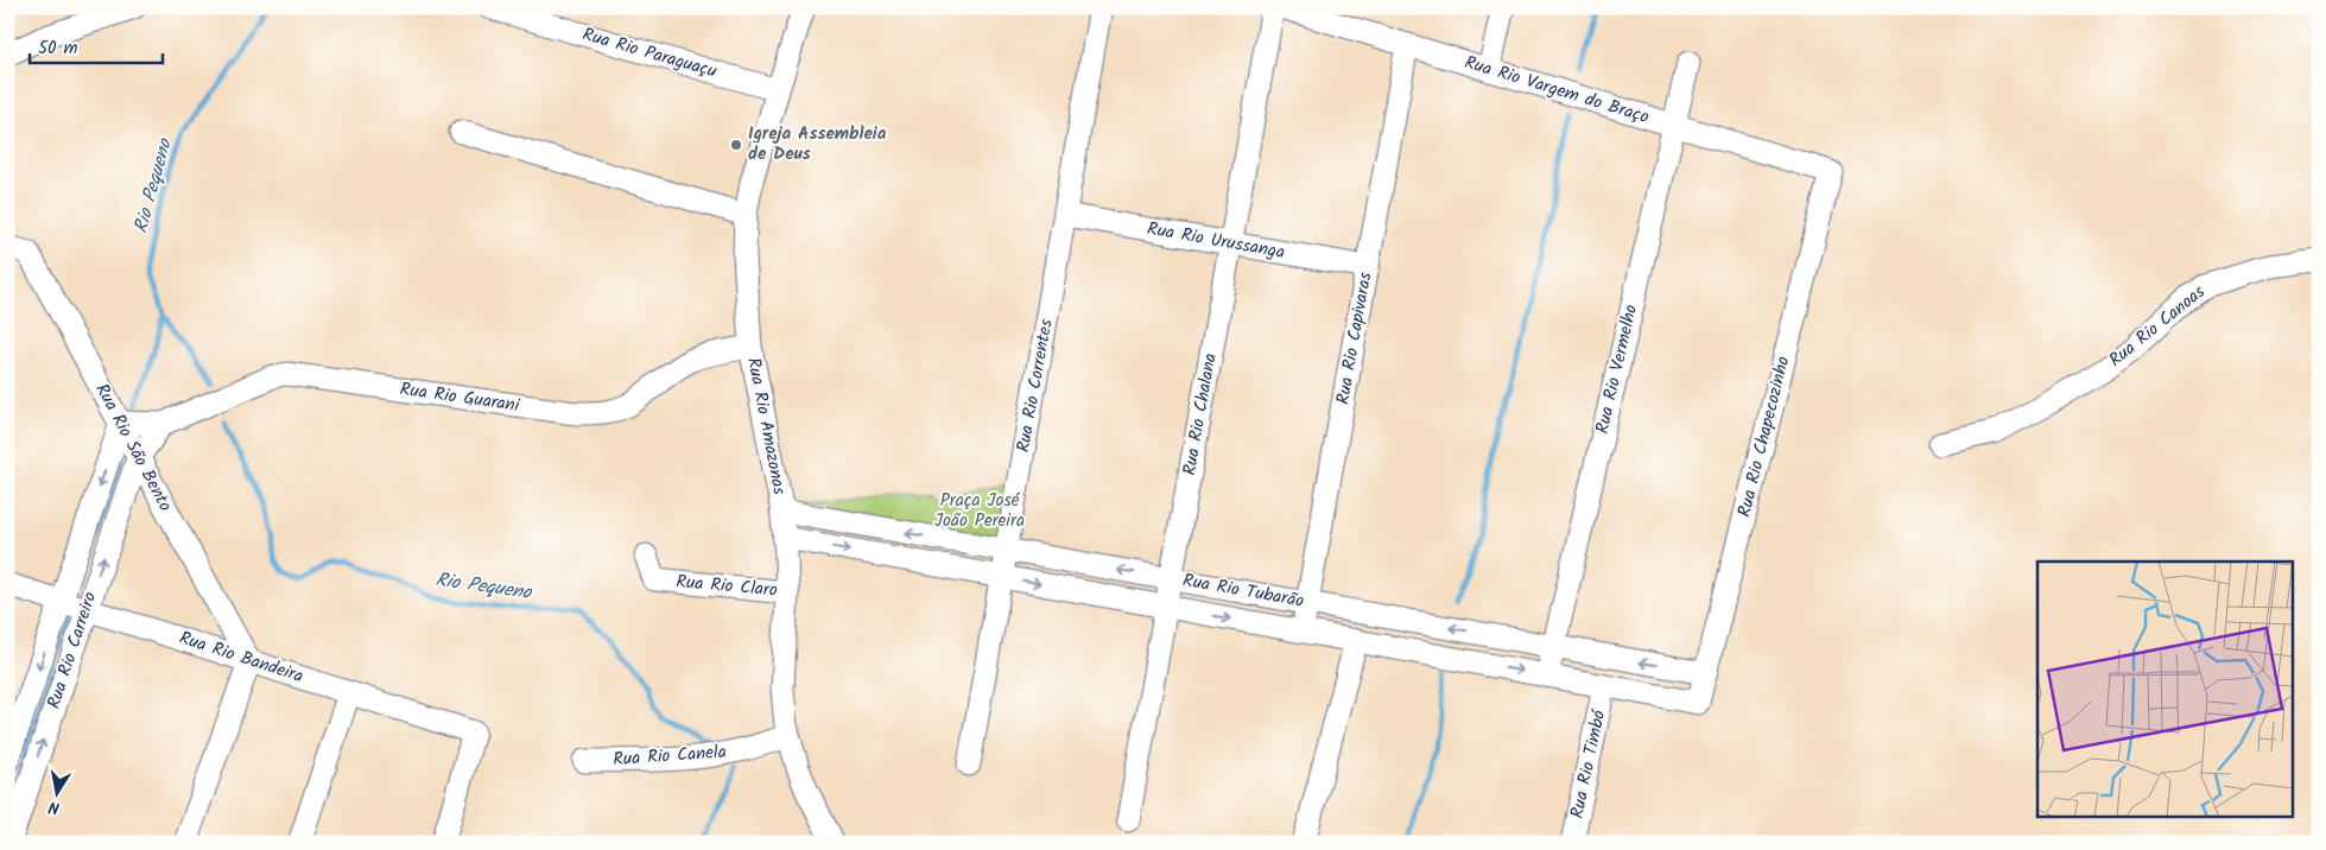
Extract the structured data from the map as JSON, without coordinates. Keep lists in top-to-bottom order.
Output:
{
  "streets": {
    "street": [
      "Rua Rio Paraguaçu",
      "Rua Rio Vargem do Braço",
      "Rua Rio Urussanga",
      "Rua Rio Canoas",
      "Rua Rio Capivaras",
      "Rua Rio Vermelho",
      "Rua Rio Correntes",
      "Rua Rio Guarani",
      "Rua Rio Chalana",
      "Rua Rio Amazonas",
      "Rua Rio Chapecozinho",
      "Rua Rio São Bento",
      "Rua Rio Claro",
      "Rua Rio Tubarão",
      "Rua Rio Carreiro",
      "Rua Rio Bandeira",
      "Rua Rio Canela",
      "Rua Rio Timbó"
    ]
  },
  "crossings": [
    ["Rua Rio Paraguaçu", "Rua Rio Amazonas"],
    ["Rua Rio Vargem do Braço", "Rua Rio Capivaras"],
    ["Rua Rio Vargem do Braço", "Rua Rio Vermelho"],
    ["Rua Rio Vargem do Braço", "Rua Rio Chapecozinho"],
    ["Rua Rio Urussanga", "Rua Rio Capivaras"],
    ["Rua Rio Urussanga", "Rua Rio Correntes"],
    ["Rua Rio Urussanga", "Rua Rio Chalana"],
    ["Rua Rio Capivaras", "Rua Rio Tubarão"],
    ["Rua Rio Vermelho", "Rua Rio Tubarão"],
    ["Rua Rio Correntes", "Rua Rio Tubarão"],
    ["Rua Rio Guarani", "Rua Rio Amazonas"],
    ["Rua Rio Guarani", "Rua Rio São Bento"],
    ["Rua Rio Guarani", "Rua Rio Carreiro"],
    ["Rua Rio Chalana", "Rua Rio Tubarão"],
    ["Rua Rio Amazonas", "Rua Rio Claro"],
    ["Rua Rio Amazonas", "Rua Rio Tubarão"],
    ["Rua Rio Amazonas", "Rua Rio Canela"],
    ["Rua Rio Chapecozinho", "Rua Rio Tubarão"],
    ["Rua Rio São Bento", "Rua Rio Carreiro"],
    ["Rua Rio São Bento", "Rua Rio Bandeira"],
    ["Rua Rio Tubarão", "Rua Rio Timbó"],
    ["Rua Rio Carreiro", "Rua Rio Bandeira"]
  ],
  "water": ["Rio Pequeno"],
  "parks": ["Praça José João Pereira"],
  "places": ["Igreja Assembleia de Deus"],
  "scale_bar": "50 m",
  "north": "bottom"
}
